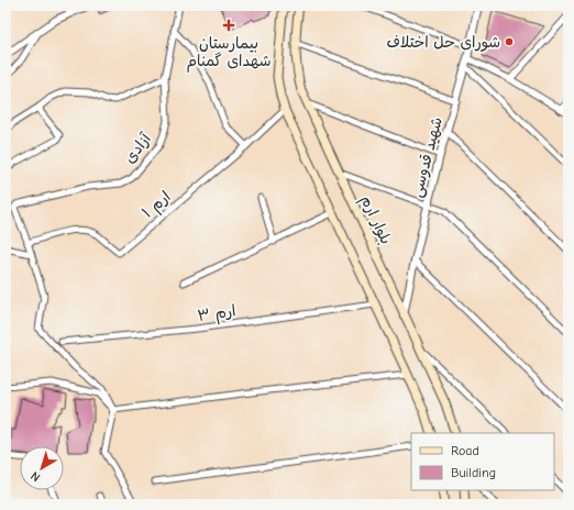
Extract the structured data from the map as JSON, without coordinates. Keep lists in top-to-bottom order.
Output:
{
  "streets": {
    "main road": ["بلوار ارم"],
    "street": [
      "آزادی",
      "شهید قدوسی",
      "ارم ۱",
      "ارم ۳"
    ]
  },
  "crossings": [
    ["آزادی", "ارم ۱"],
    ["شهید قدوسی", "بلوار ارم"]
  ],
  "places": {
    "health": ["بیمارستان شهدای گمنام"],
    "other": ["شورای حل اختلاف"]
  },
  "legend": ["Road", "Building"],
  "north": "bottom left"
}
